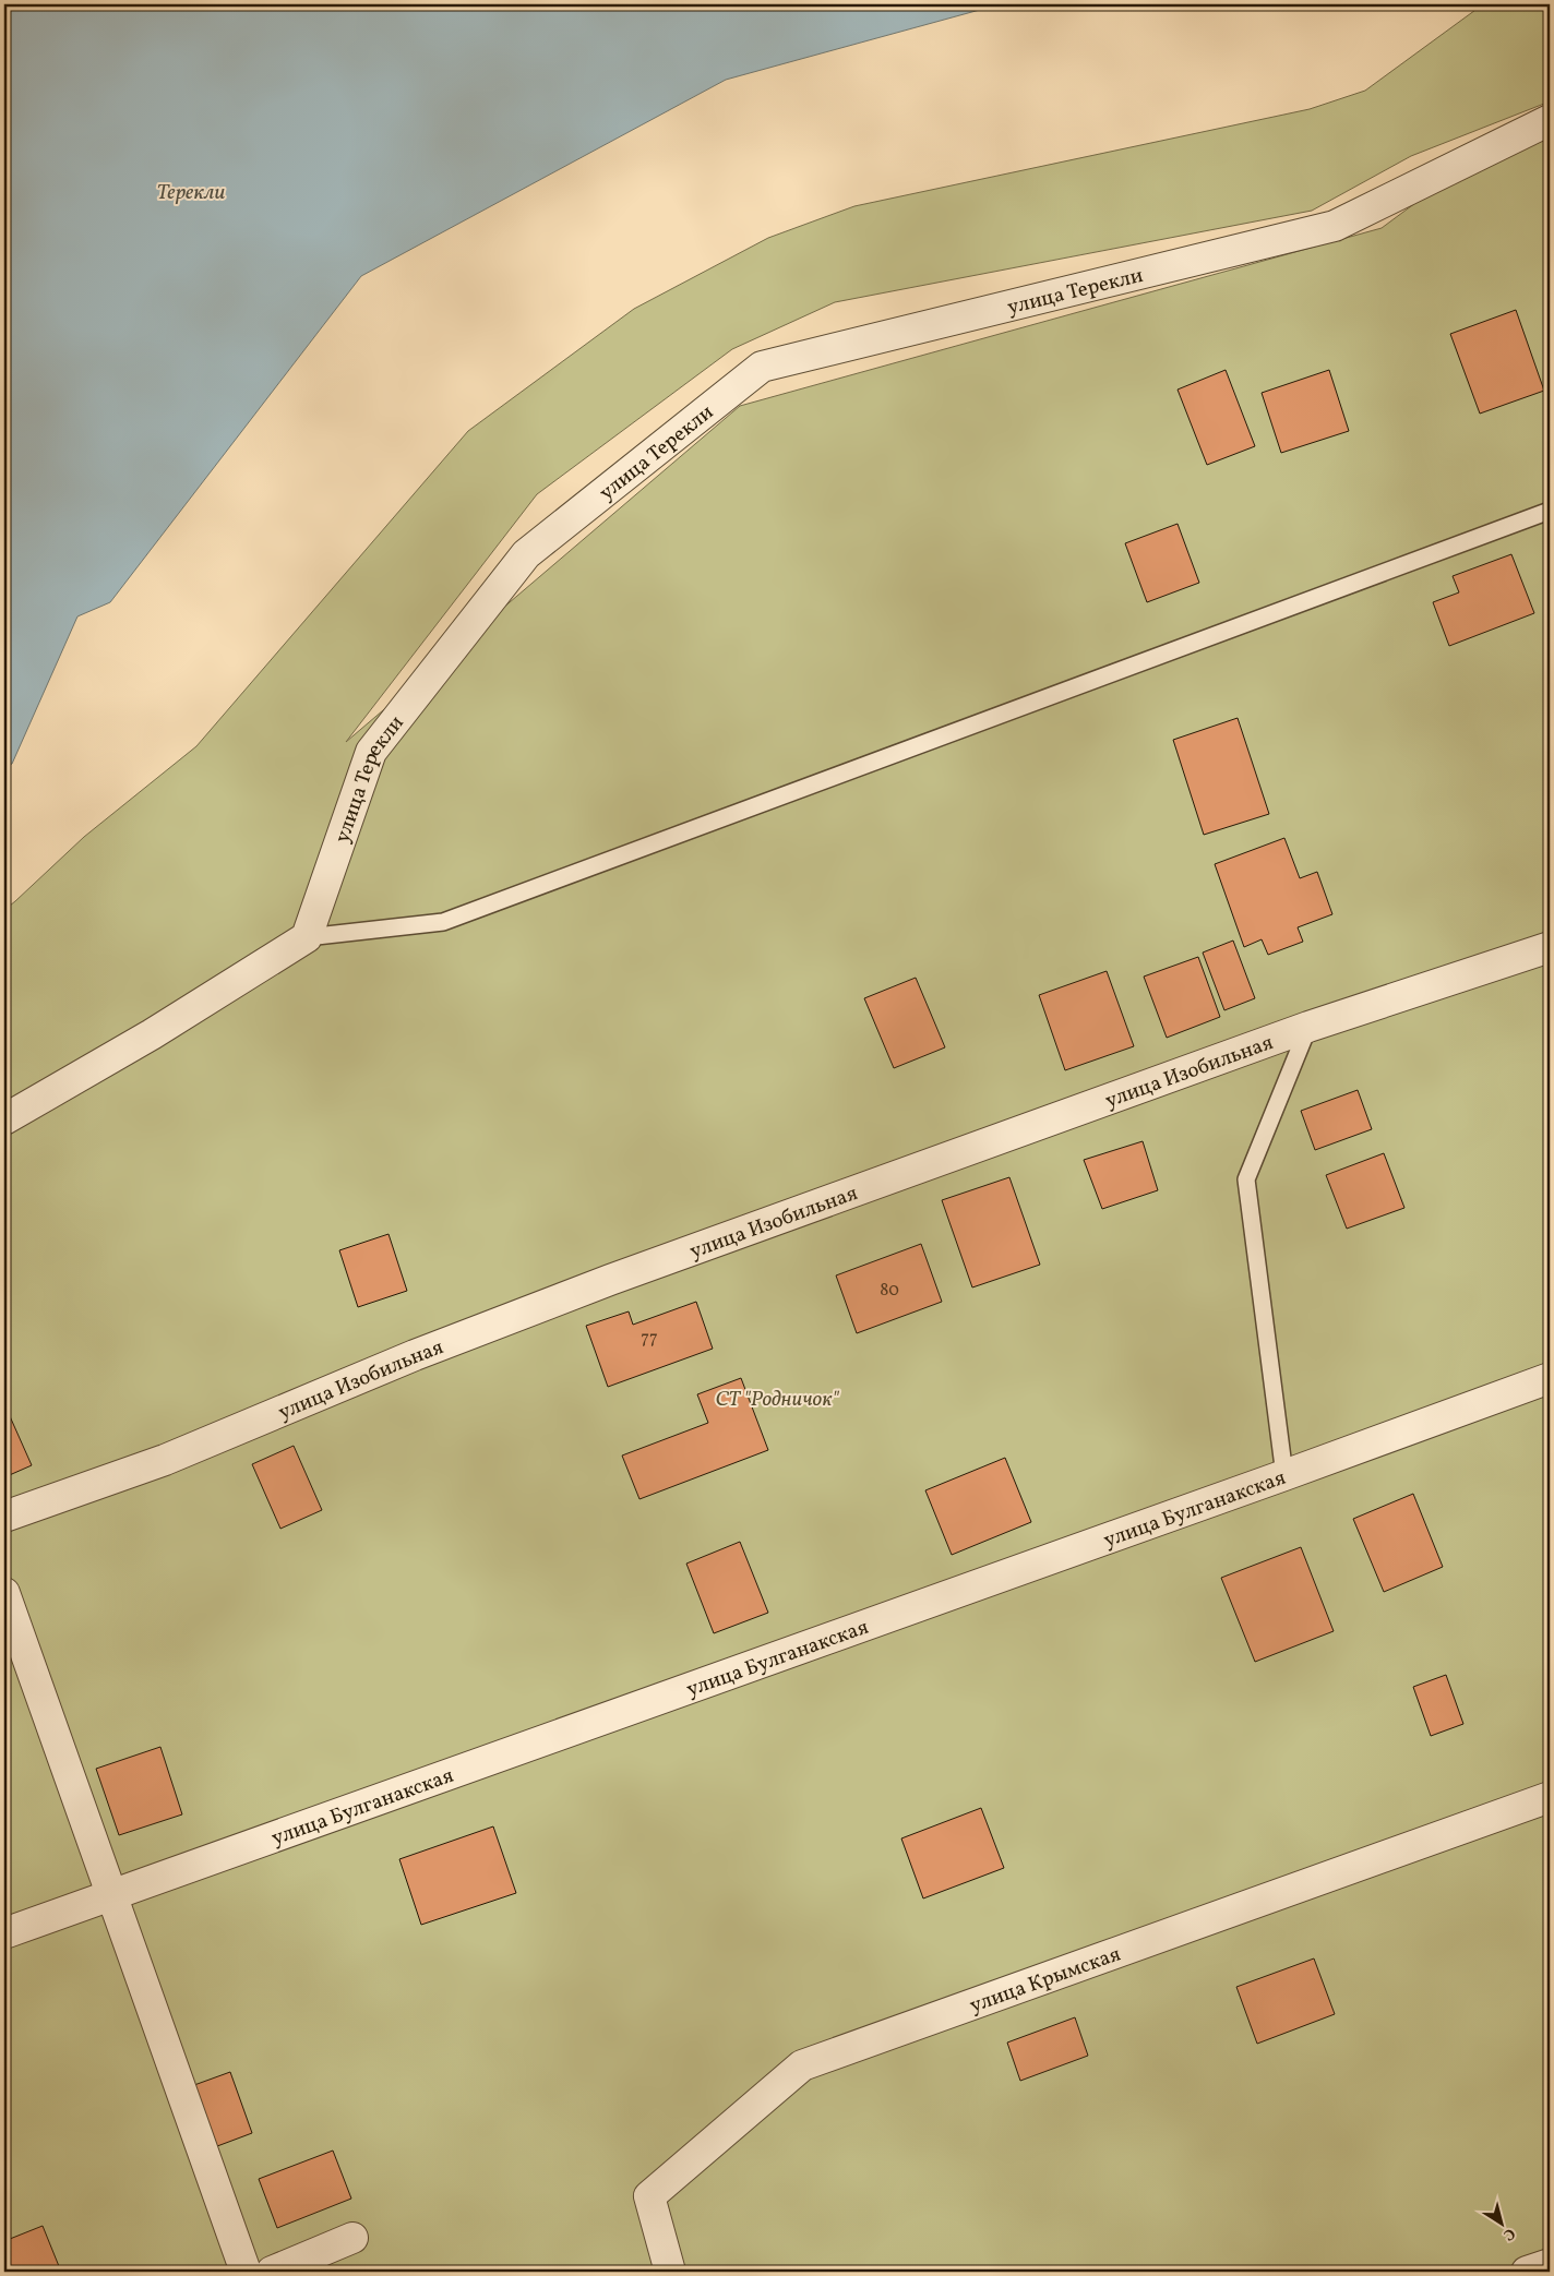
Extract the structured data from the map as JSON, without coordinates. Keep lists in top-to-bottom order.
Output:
{
  "streets": {
    "street": [
      "улица Терекли",
      "улица Изобильная",
      "улица Булганакская",
      "улица Крымская"
    ]
  },
  "water": ["Терекли"],
  "parks": ["СТ \"Родничок\""],
  "house_numbers": ["80", "77"],
  "north": "bottom right"
}
